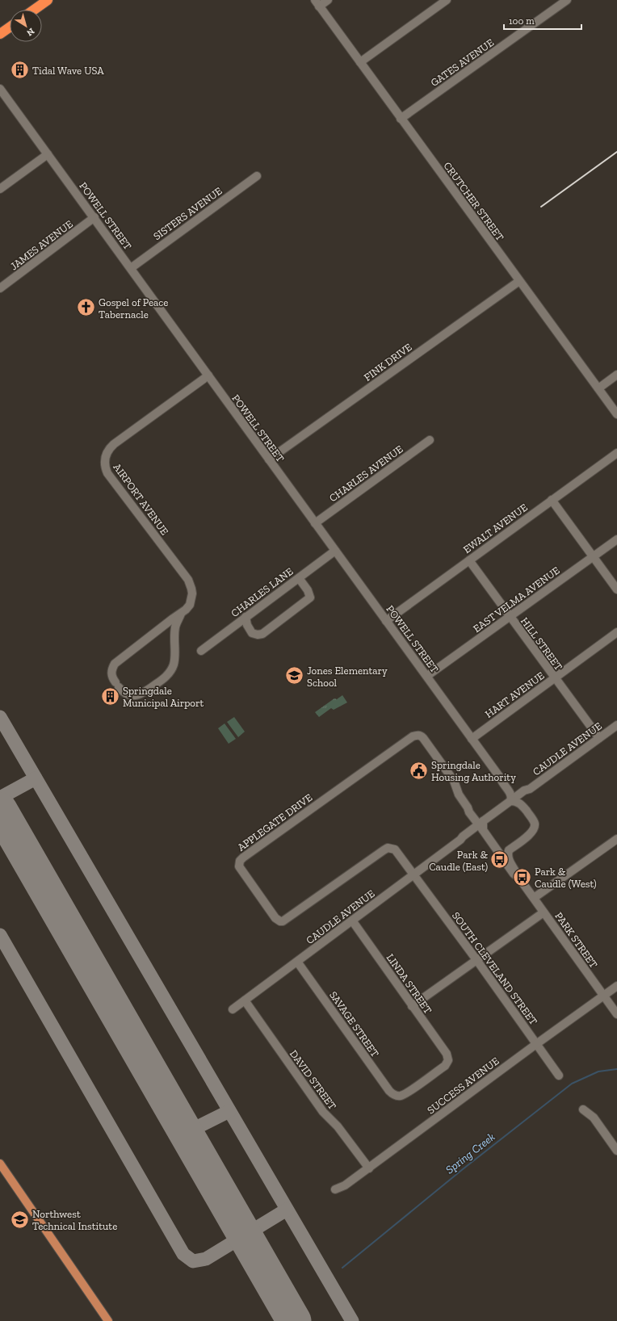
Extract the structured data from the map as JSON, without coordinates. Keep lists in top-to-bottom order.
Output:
{
  "streets": {
    "street": [
      "GATES AVENUE",
      "CRUTCHER STREET",
      "SISTERS AVENUE",
      "POWELL STREET",
      "JAMES AVENUE",
      "FINK DRIVE",
      "CHARLES AVENUE",
      "AIRPORT AVENUE",
      "EWALT AVENUE",
      "CHARLES LANE",
      "EAST VELMA AVENUE",
      "HILL STREET",
      "HART AVENUE",
      "CAUDLE AVENUE",
      "APPLEGATE DRIVE",
      "PARK STREET",
      "SOUTH CLEVELAND STREET",
      "LINDA STREET",
      "SAVAGE STREET",
      "DAVID STREET",
      "SUCCESS AVENUE"
    ]
  },
  "crossings": [
    ["GATES AVENUE", "CRUTCHER STREET"],
    ["CRUTCHER STREET", "FINK DRIVE"],
    ["SISTERS AVENUE", "POWELL STREET"],
    ["POWELL STREET", "JAMES AVENUE"],
    ["POWELL STREET", "FINK DRIVE"],
    ["POWELL STREET", "CHARLES AVENUE"],
    ["POWELL STREET", "AIRPORT AVENUE"],
    ["POWELL STREET", "EWALT AVENUE"],
    ["POWELL STREET", "CHARLES LANE"],
    ["POWELL STREET", "EAST VELMA AVENUE"],
    ["POWELL STREET", "HART AVENUE"],
    ["POWELL STREET", "CAUDLE AVENUE"],
    ["POWELL STREET", "APPLEGATE DRIVE"],
    ["POWELL STREET", "PARK STREET"],
    ["EWALT AVENUE", "HILL STREET"],
    ["EAST VELMA AVENUE", "HILL STREET"],
    ["HILL STREET", "HART AVENUE"],
    ["HILL STREET", "CAUDLE AVENUE"],
    ["CAUDLE AVENUE", "APPLEGATE DRIVE"],
    ["CAUDLE AVENUE", "PARK STREET"],
    ["CAUDLE AVENUE", "SOUTH CLEVELAND STREET"],
    ["CAUDLE AVENUE", "LINDA STREET"],
    ["CAUDLE AVENUE", "SAVAGE STREET"],
    ["CAUDLE AVENUE", "DAVID STREET"],
    ["APPLEGATE DRIVE", "PARK STREET"],
    ["APPLEGATE DRIVE", "SOUTH CLEVELAND STREET"],
    ["PARK STREET", "SUCCESS AVENUE"],
    ["SOUTH CLEVELAND STREET", "SUCCESS AVENUE"],
    ["LINDA STREET", "SAVAGE STREET"],
    ["DAVID STREET", "SUCCESS AVENUE"]
  ],
  "water": ["Spring Creek"],
  "places": {
    "building": ["Tidal Wave USA", "Springdale Municipal Airport"],
    "church": ["Gospel of Peace Tabernacle"],
    "school or university": ["Jones Elementary School", "Northwest Technical Institute"],
    "public building": ["Springdale Housing Authority"],
    "bus stop": ["Park & Caudle (East)", "Park & Caudle (West)"]
  },
  "scale_bar": "100 m",
  "north": "bottom right"
}
